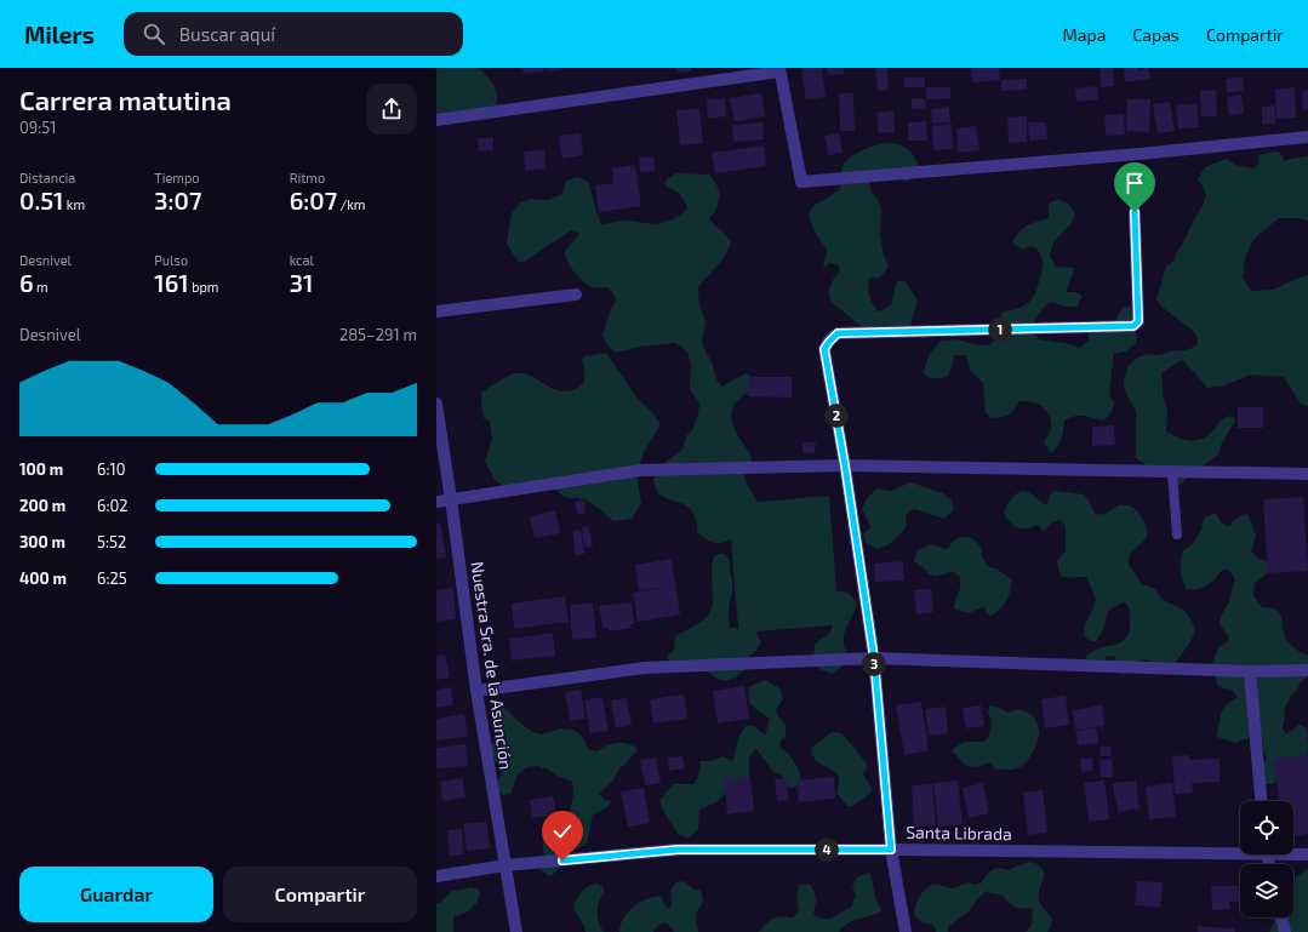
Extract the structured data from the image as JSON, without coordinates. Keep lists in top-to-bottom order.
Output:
{
  "streets": {
    "street": ["Nuestra Sra. de la Asunción", "Santa Librada"]
  },
  "crossings": [
    ["Nuestra Sra. de la Asunción", "Santa Librada"]
  ],
  "page": {
    "header": "Milers",
    "search": "Buscar aquí",
    "nav": ["Mapa", "Capas", "Compartir"],
    "heading": ["Carrera matutina", "09:51"],
    "stats": [
      ["Distancia", "0.51 km"],
      ["Tiempo", "3:07"],
      ["Ritmo", "6:07 /km"],
      ["Desnivel", "6 m"],
      ["Pulso", "161 bpm"],
      ["kcal", "31"]
    ],
    "chart": ["Desnivel", "285–291 m"],
    "pins": [
      "1",
      "2",
      "3",
      "4"
    ],
    "list": [
      {
        "name": "100 m",
        "note": "6:10"
      },
      {
        "name": "200 m",
        "note": "6:02"
      },
      {
        "name": "300 m",
        "note": "5:52"
      },
      {
        "name": "400 m",
        "note": "6:25"
      }
    ],
    "buttons": ["Guardar", "Compartir"]
  }
}
